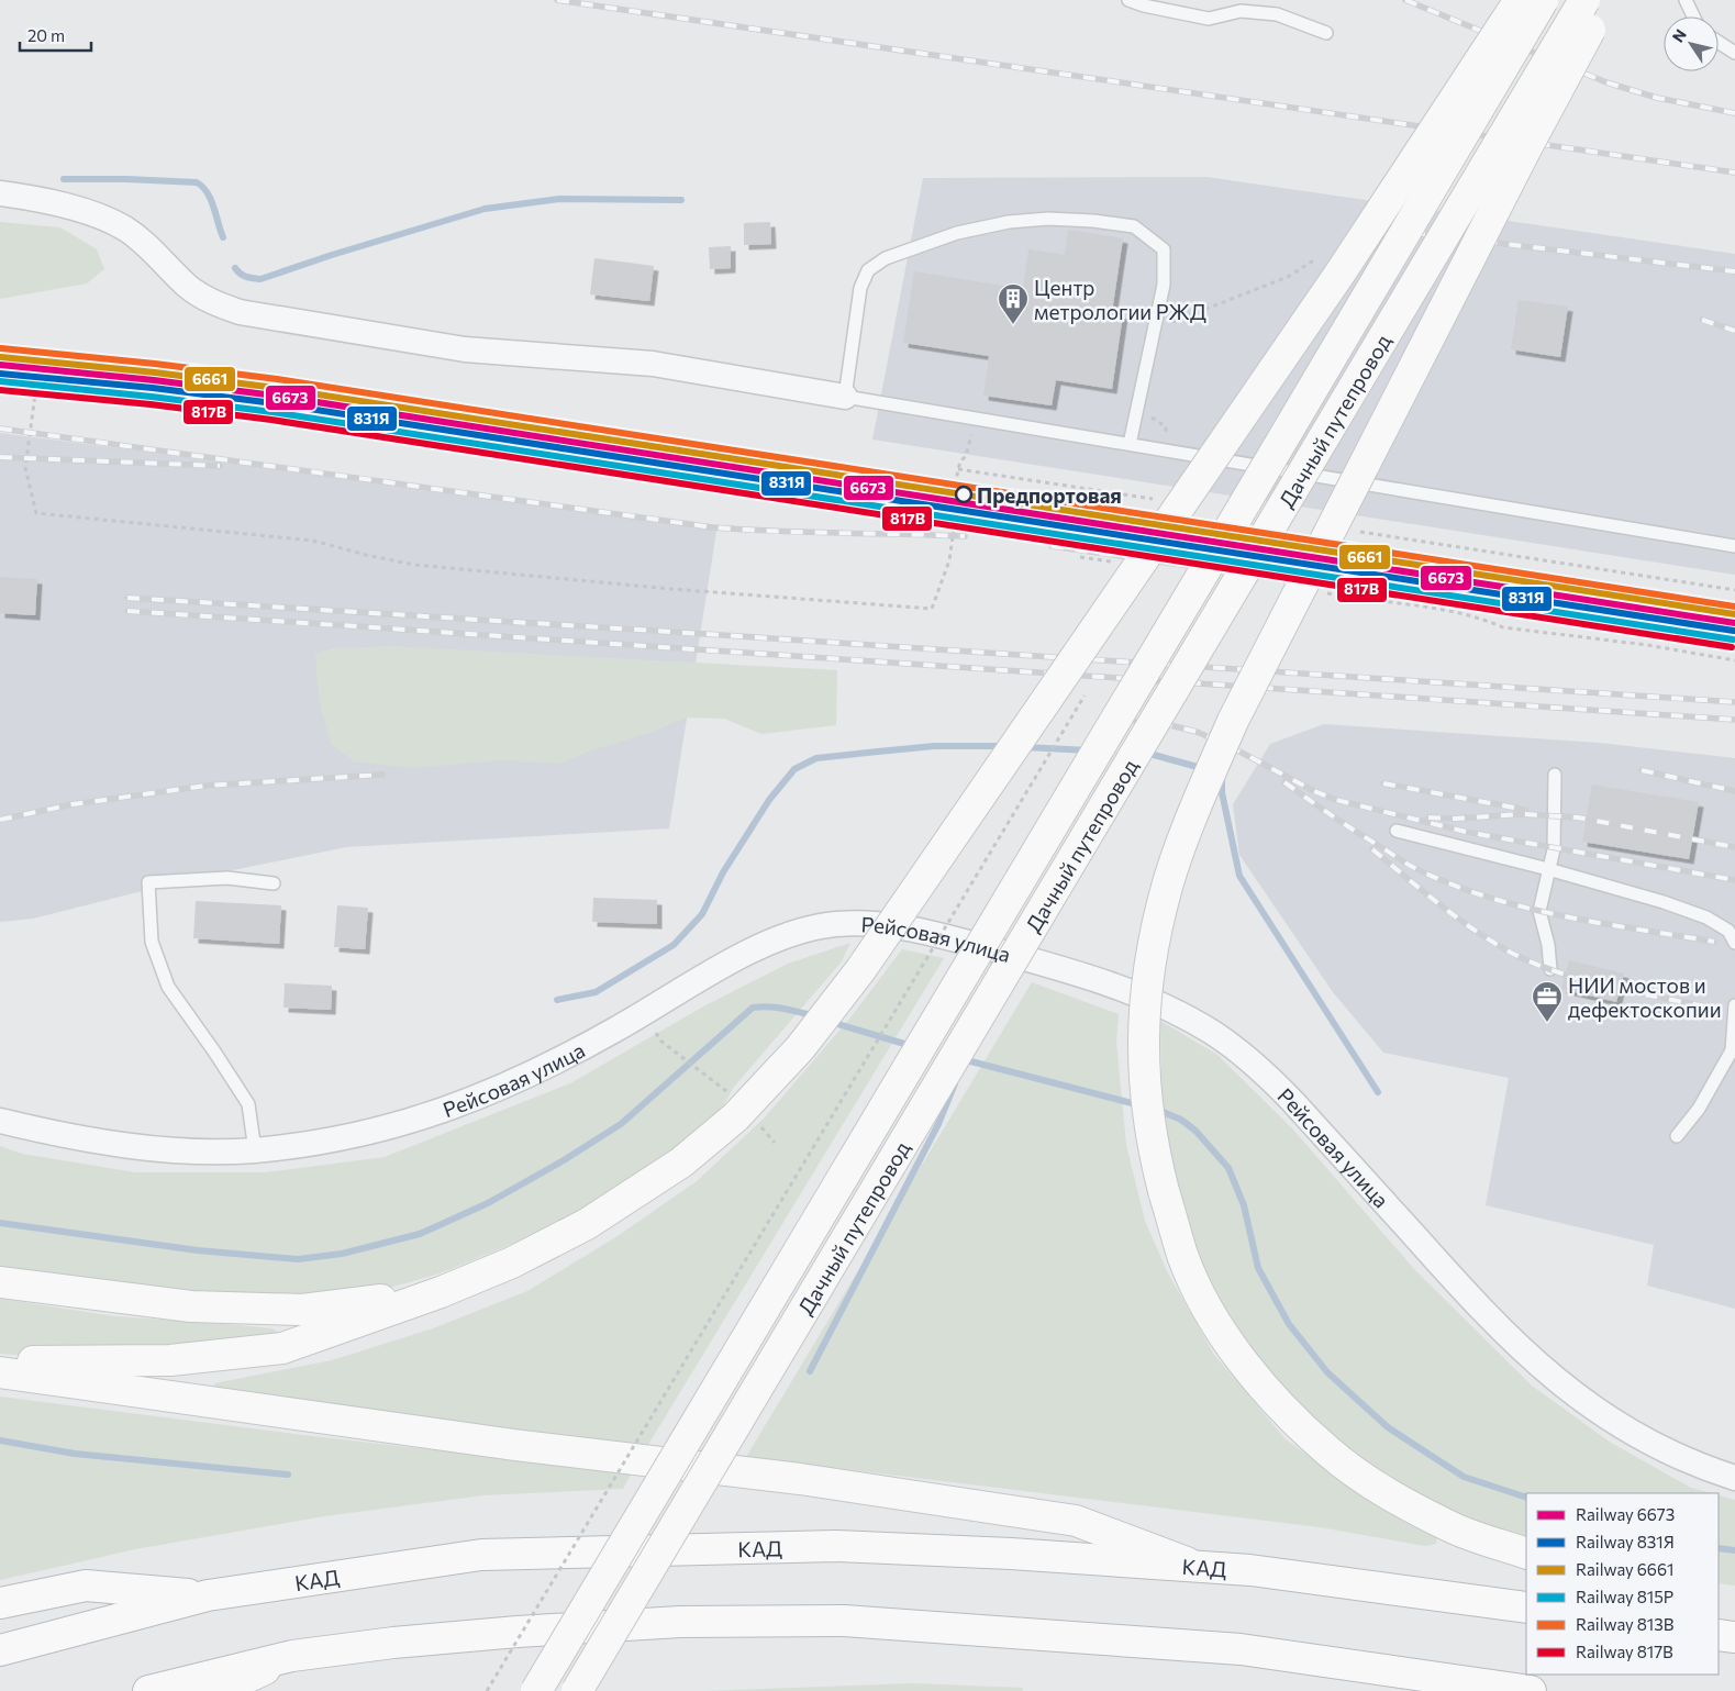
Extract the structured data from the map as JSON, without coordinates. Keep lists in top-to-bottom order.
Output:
{
  "streets": {
    "main road": ["Дачный путепровод", "КАД"],
    "street": ["Рейсовая улица"]
  },
  "places": {
    "building": ["Центр метрологии РЖД"],
    "other": ["Предпортовая"],
    "office": ["НИИ мостов и дефектоскопии"]
  },
  "lines": [
    "rail line 813В",
    "rail line 6661",
    "rail line 6673",
    "rail line 831Я",
    "rail line 815Р",
    "rail line 817В"
  ],
  "legend": [
    "Railway 6673",
    "Railway 831Я",
    "Railway 6661",
    "Railway 815Р",
    "Railway 813В",
    "Railway 817В"
  ],
  "scale_bar": "20 m",
  "north": "top left"
}
